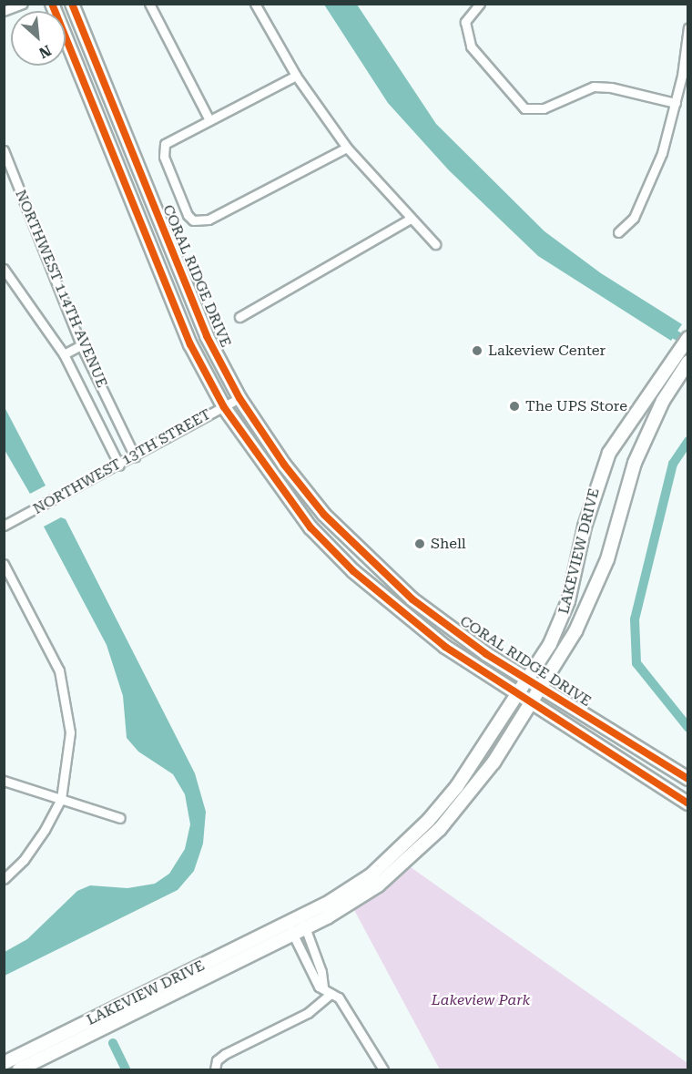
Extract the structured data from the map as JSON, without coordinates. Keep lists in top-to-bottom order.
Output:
{
  "streets": {
    "main road": ["CORAL RIDGE DRIVE", "LAKEVIEW DRIVE"],
    "street": ["NORTHWEST 114TH AVENUE", "NORTHWEST 13TH STREET"]
  },
  "crossings": [
    ["CORAL RIDGE DRIVE", "NORTHWEST 13TH STREET"],
    ["CORAL RIDGE DRIVE", "LAKEVIEW DRIVE"],
    ["NORTHWEST 114TH AVENUE", "NORTHWEST 13TH STREET"]
  ],
  "parks": ["Lakeview Park"],
  "places": ["Lakeview Center", "The UPS Store", "Shell"],
  "north": "bottom right"
}
